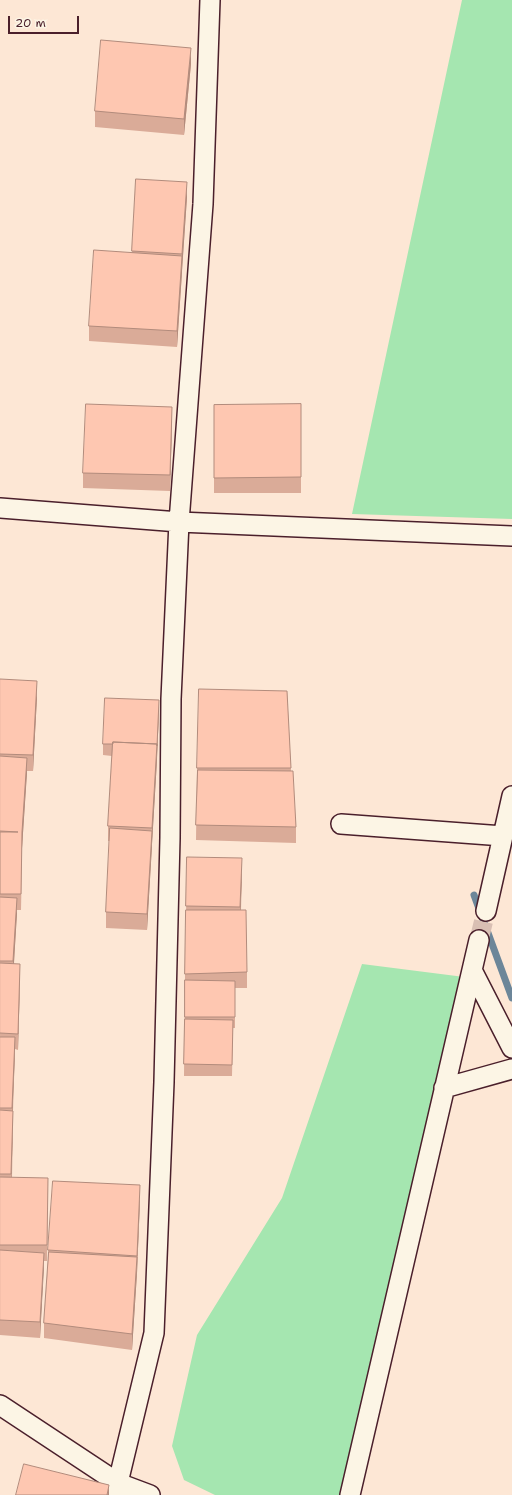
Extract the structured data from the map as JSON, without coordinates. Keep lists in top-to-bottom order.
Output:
{
  "scale_bar": "20 m"
}
